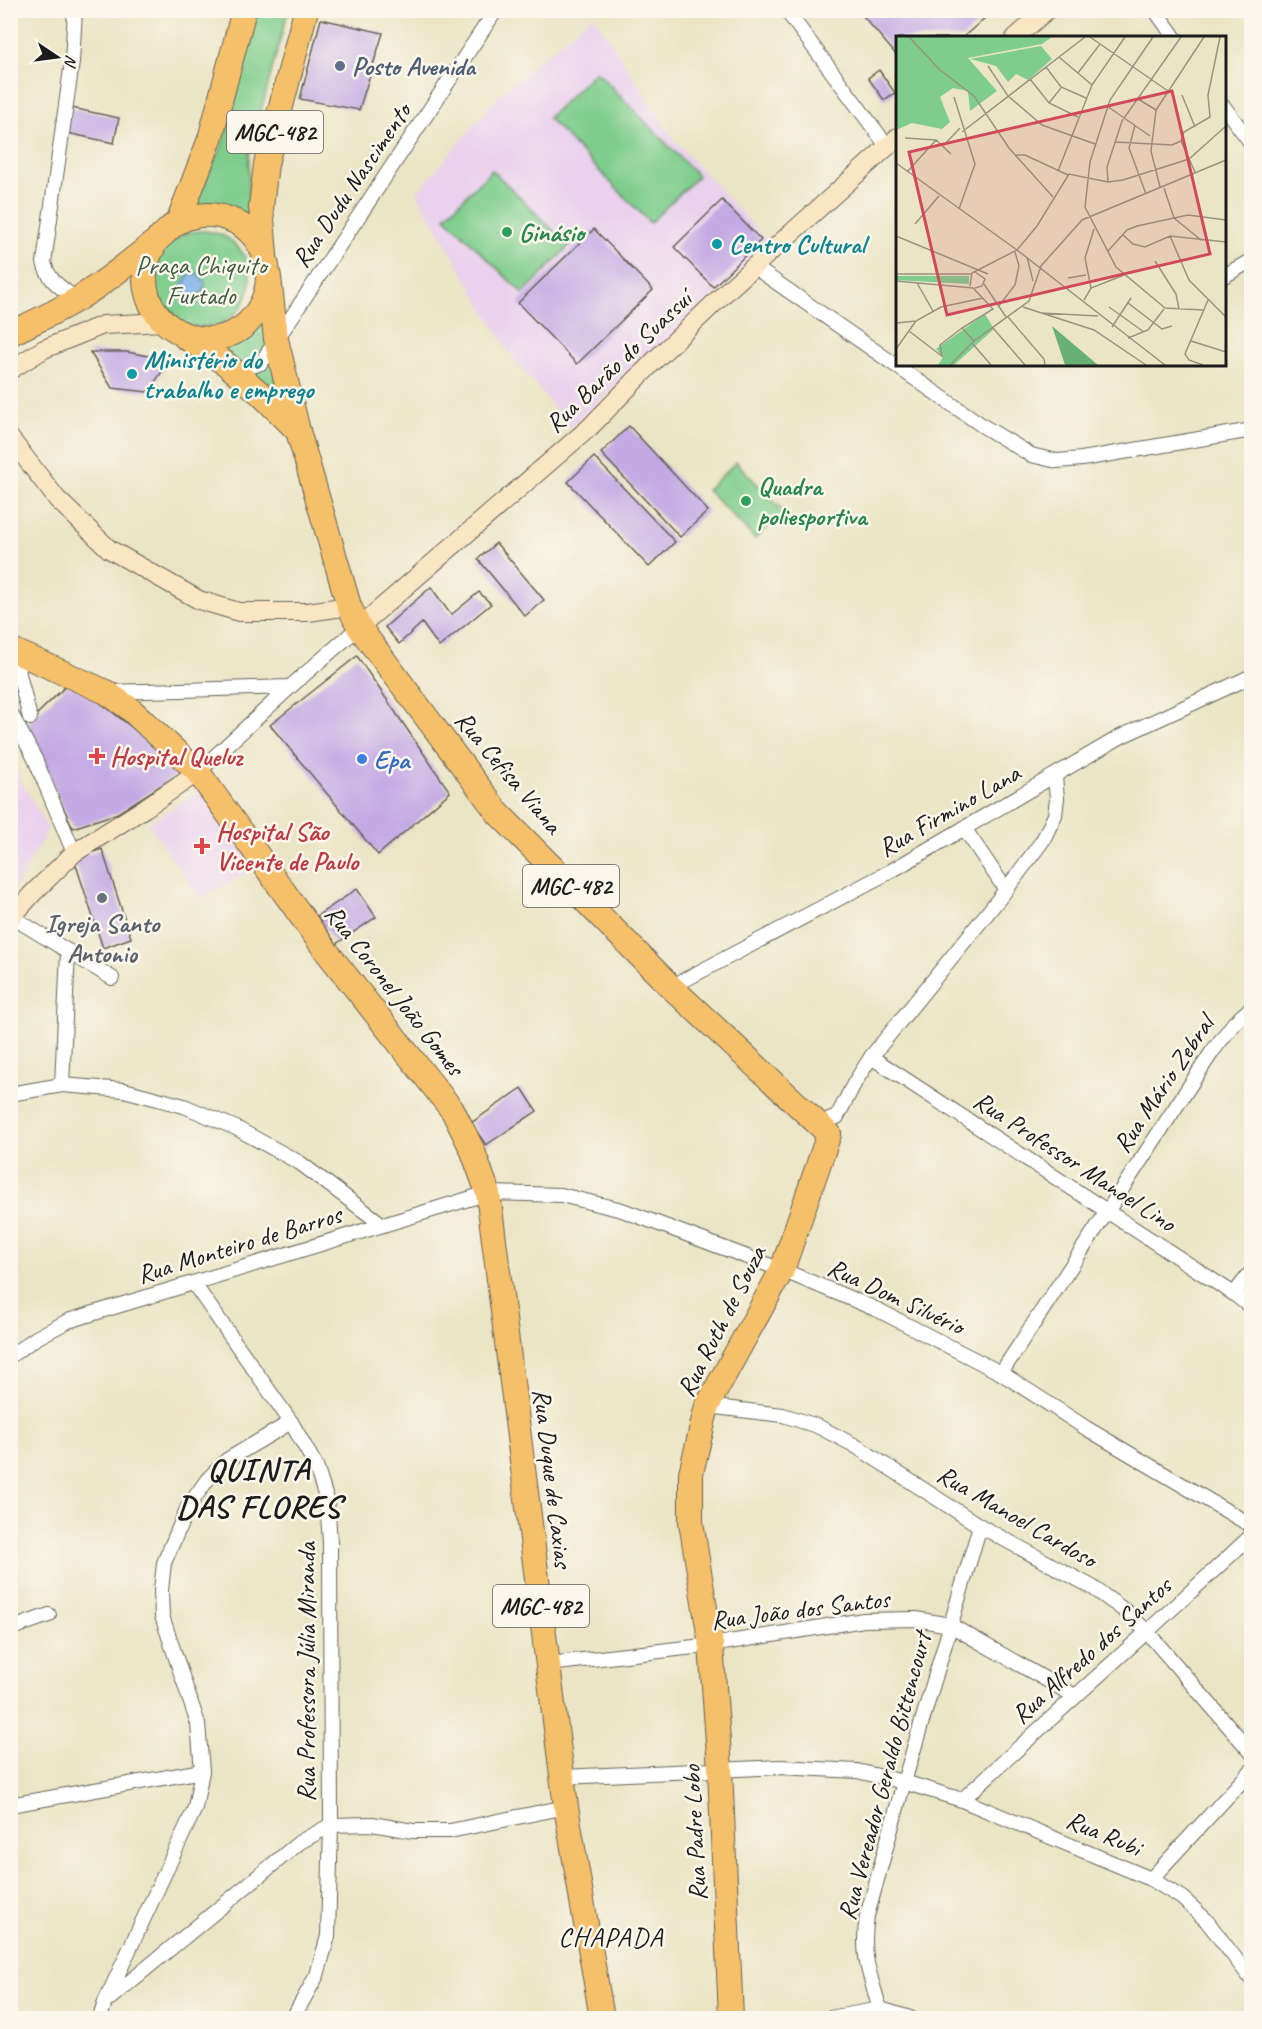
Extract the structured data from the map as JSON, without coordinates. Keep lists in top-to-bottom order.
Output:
{
  "streets": {
    "highway": [
      "MGC-482",
      "Rua Cefisa Viana",
      "Rua Coronel João Gomes",
      "Rua Ruth de Souza",
      "Rua Duque de Caxias",
      "Rua Padre Lobo"
    ],
    "street": [
      "Rua Dudu Nascimento",
      "Rua Barão do Suassuí",
      "Rua Firmino Lana",
      "Rua Mário Zebral",
      "Rua Professor Manoel Lino",
      "Rua Monteiro de Barros",
      "Rua Dom Silvério",
      "Rua Manoel Cardoso",
      "Rua João dos Santos",
      "Rua Alfredo dos Santos",
      "Rua Professora Júlia Miranda",
      "Rua Vereador Geraldo Bittencourt",
      "Rua Rubi"
    ]
  },
  "crossings": [
    ["MGC-482", "Rua Barão do Suassuí"],
    ["MGC-482", "Rua Cefisa Viana"],
    ["MGC-482", "Rua Coronel João Gomes"],
    ["Rua Dudu Nascimento", "Rua Cefisa Viana"],
    ["Rua Barão do Suassuí", "Rua Cefisa Viana"],
    ["Rua Barão do Suassuí", "Rua Coronel João Gomes"],
    ["Rua Cefisa Viana", "Rua Firmino Lana"],
    ["Rua Cefisa Viana", "Rua Ruth de Souza"],
    ["Rua Coronel João Gomes", "Rua Monteiro de Barros"],
    ["Rua Coronel João Gomes", "Rua Dom Silvério"],
    ["Rua Coronel João Gomes", "Rua Duque de Caxias"],
    ["Rua Mário Zebral", "Rua Professor Manoel Lino"],
    ["Rua Mário Zebral", "Rua Dom Silvério"],
    ["Rua Monteiro de Barros", "Rua Dom Silvério"],
    ["Rua Monteiro de Barros", "Rua Duque de Caxias"],
    ["Rua Monteiro de Barros", "Rua Professora Júlia Miranda"],
    ["Rua Dom Silvério", "Rua Ruth de Souza"],
    ["Rua Dom Silvério", "Rua Duque de Caxias"],
    ["Rua Ruth de Souza", "Rua Manoel Cardoso"],
    ["Rua Ruth de Souza", "Rua João dos Santos"],
    ["Rua Ruth de Souza", "Rua Padre Lobo"],
    ["Rua Duque de Caxias", "Rua João dos Santos"],
    ["Rua Duque de Caxias", "Rua Rubi"],
    ["Rua Manoel Cardoso", "Rua Alfredo dos Santos"],
    ["Rua Manoel Cardoso", "Rua Vereador Geraldo Bittencourt"],
    ["Rua João dos Santos", "Rua Alfredo dos Santos"],
    ["Rua João dos Santos", "Rua Vereador Geraldo Bittencourt"],
    ["Rua João dos Santos", "Rua Padre Lobo"],
    ["Rua Alfredo dos Santos", "Rua Rubi"],
    ["Rua Vereador Geraldo Bittencourt", "Rua Rubi"],
    ["Rua Padre Lobo", "Rua Rubi"]
  ],
  "districts": ["QUINTA DAS FLORES", "CHAPADA"],
  "parks": ["Praça Chiquito Furtado"],
  "places": {
    "other": [
      "Posto Avenida",
      "Ginásio",
      "Centro Cultural",
      "Ministério do trabalho e emprego",
      "Quadra poliesportiva",
      "Epa",
      "Igreja Santo Antonio"
    ],
    "health": ["Hospital Queluz", "Hospital São Vicente de Paulo"]
  },
  "north": "right"
}
